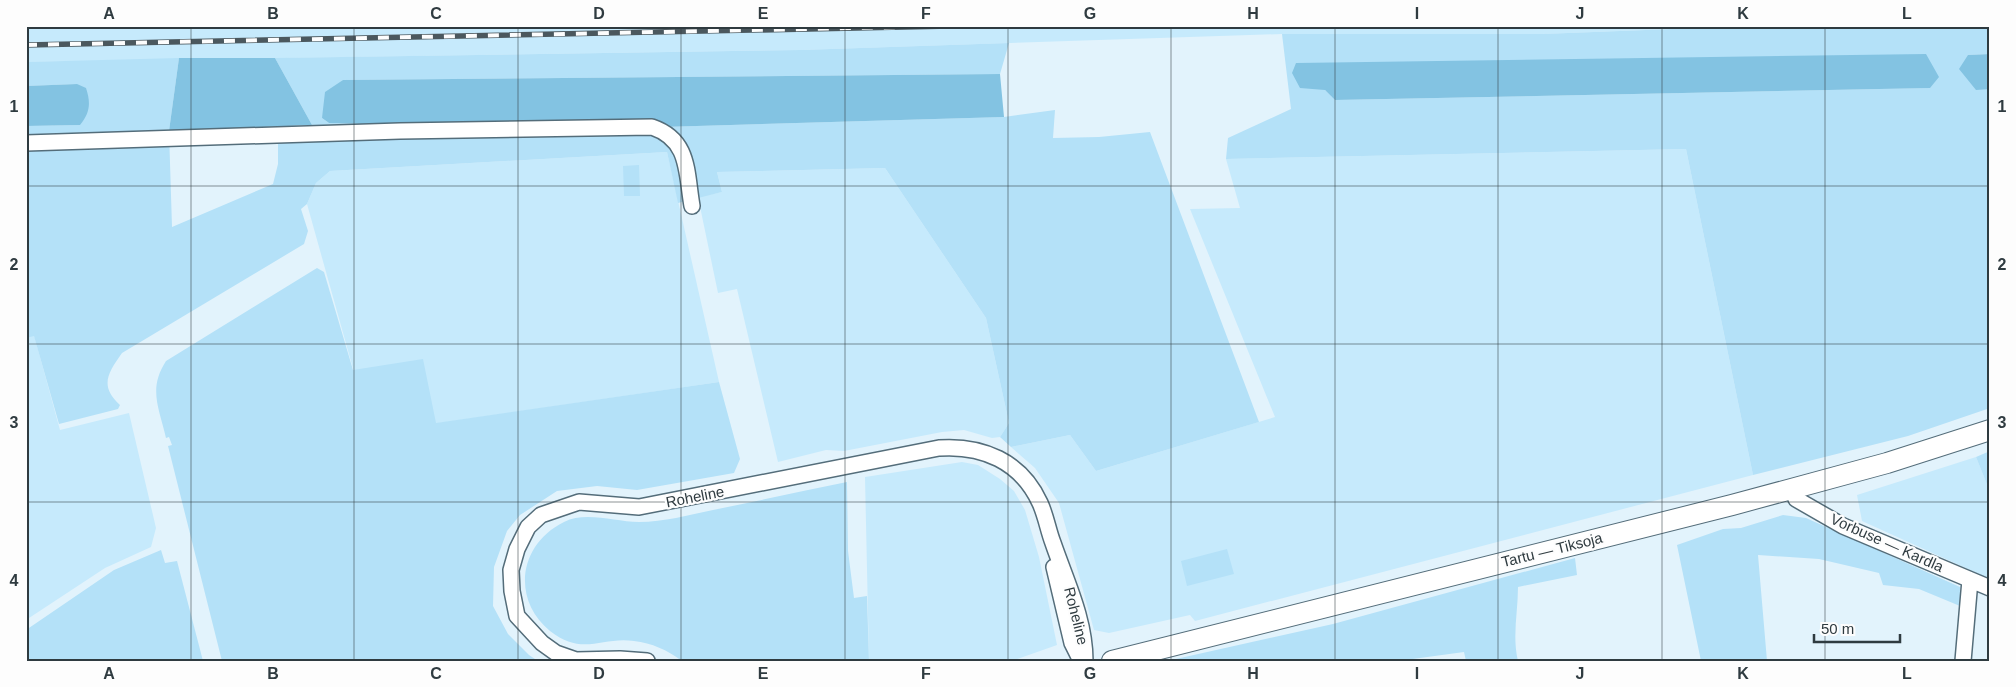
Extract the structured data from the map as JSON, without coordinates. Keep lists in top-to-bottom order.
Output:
{
  "streets": {
    "main road": ["Tartu — Tiksoja"],
    "street": ["Roheline", "Vorbuse — Kardla"]
  },
  "crossings": [
    ["Vorbuse — Kardla", "Tartu — Tiksoja"]
  ],
  "scale_bar": "50 m",
  "grid": {
    "columns": [
      "A",
      "B",
      "C",
      "D",
      "E",
      "F",
      "G",
      "H",
      "I",
      "J",
      "K",
      "L"
    ],
    "rows": [
      "1",
      "2",
      "3",
      "4"
    ]
  }
}
